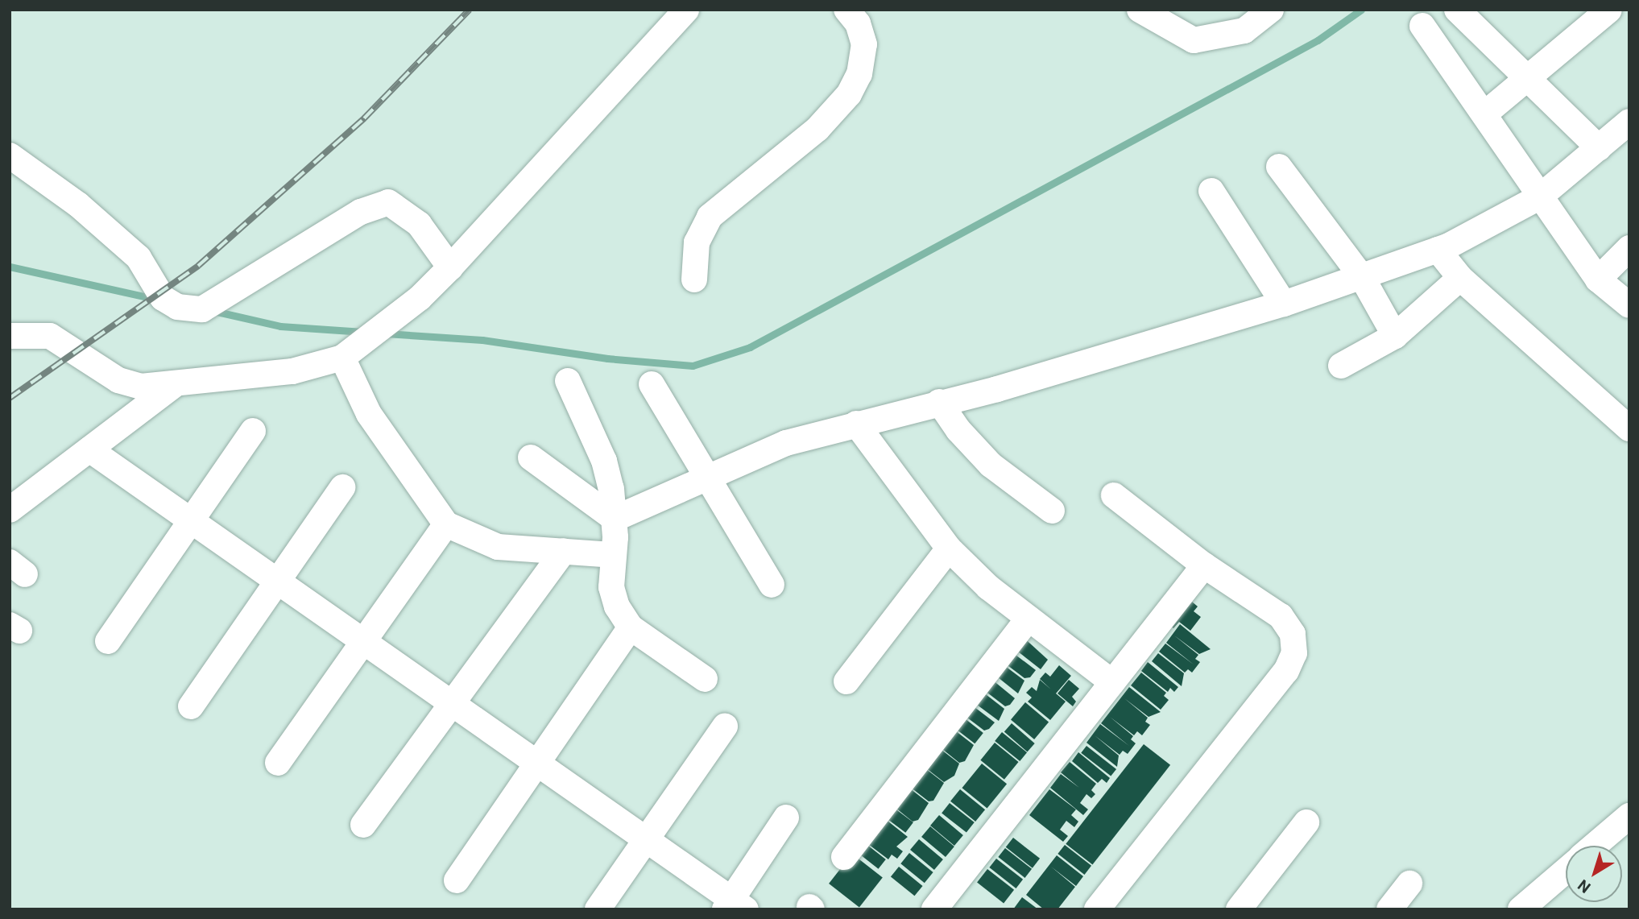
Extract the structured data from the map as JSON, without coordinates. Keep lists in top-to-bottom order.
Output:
{
  "north": "bottom left"
}
